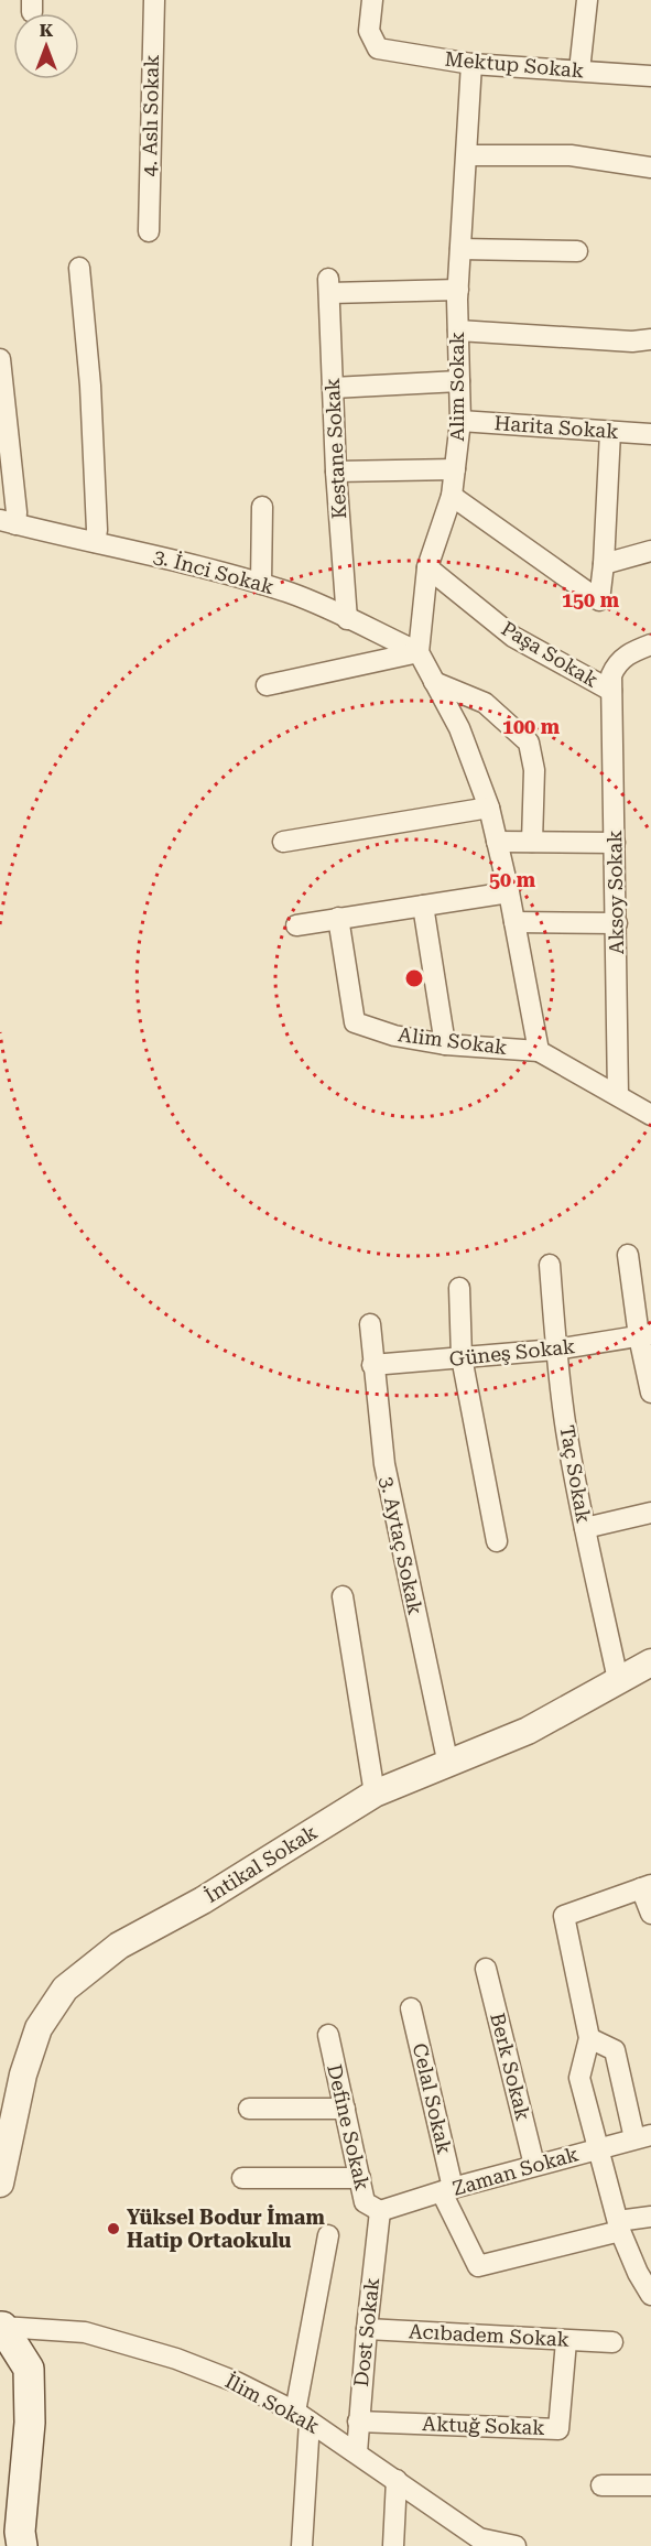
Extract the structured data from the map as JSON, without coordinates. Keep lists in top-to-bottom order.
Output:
{
  "streets": {
    "street": [
      "Mektup Sokak",
      "4. Aslı Sokak",
      "Alim Sokak",
      "Harita Sokak",
      "Kestane Sokak",
      "3. İnci Sokak",
      "Paşa Sokak",
      "Aksoy Sokak",
      "Güneş Sokak",
      "Taç Sokak",
      "3. Aytaç Sokak",
      "İntikal Sokak",
      "Berk Sokak",
      "Celal Sokak",
      "Define Sokak",
      "Zaman Sokak",
      "Dost Sokak",
      "Acıbadem Sokak",
      "İlim Sokak",
      "Aktuğ Sokak"
    ]
  },
  "crossings": [
    ["Mektup Sokak", "Alim Sokak"],
    ["Alim Sokak", "Harita Sokak"],
    ["Alim Sokak", "Kestane Sokak"],
    ["Alim Sokak", "3. İnci Sokak"],
    ["Alim Sokak", "Paşa Sokak"],
    ["Alim Sokak", "Aksoy Sokak"],
    ["Kestane Sokak", "3. İnci Sokak"],
    ["Paşa Sokak", "Aksoy Sokak"],
    ["Güneş Sokak", "Taç Sokak"],
    ["Güneş Sokak", "3. Aytaç Sokak"],
    ["Taç Sokak", "İntikal Sokak"],
    ["3. Aytaç Sokak", "İntikal Sokak"],
    ["Berk Sokak", "Zaman Sokak"],
    ["Celal Sokak", "Zaman Sokak"],
    ["Define Sokak", "Zaman Sokak"],
    ["Define Sokak", "Dost Sokak"],
    ["Zaman Sokak", "Dost Sokak"],
    ["Dost Sokak", "Acıbadem Sokak"],
    ["Dost Sokak", "İlim Sokak"],
    ["Dost Sokak", "Aktuğ Sokak"],
    ["Acıbadem Sokak", "Aktuğ Sokak"]
  ],
  "places": ["Yüksel Bodur İmam Hatip Ortaokulu"],
  "north": "top",
  "rings": ["150 m", "100 m", "50 m"]
}
